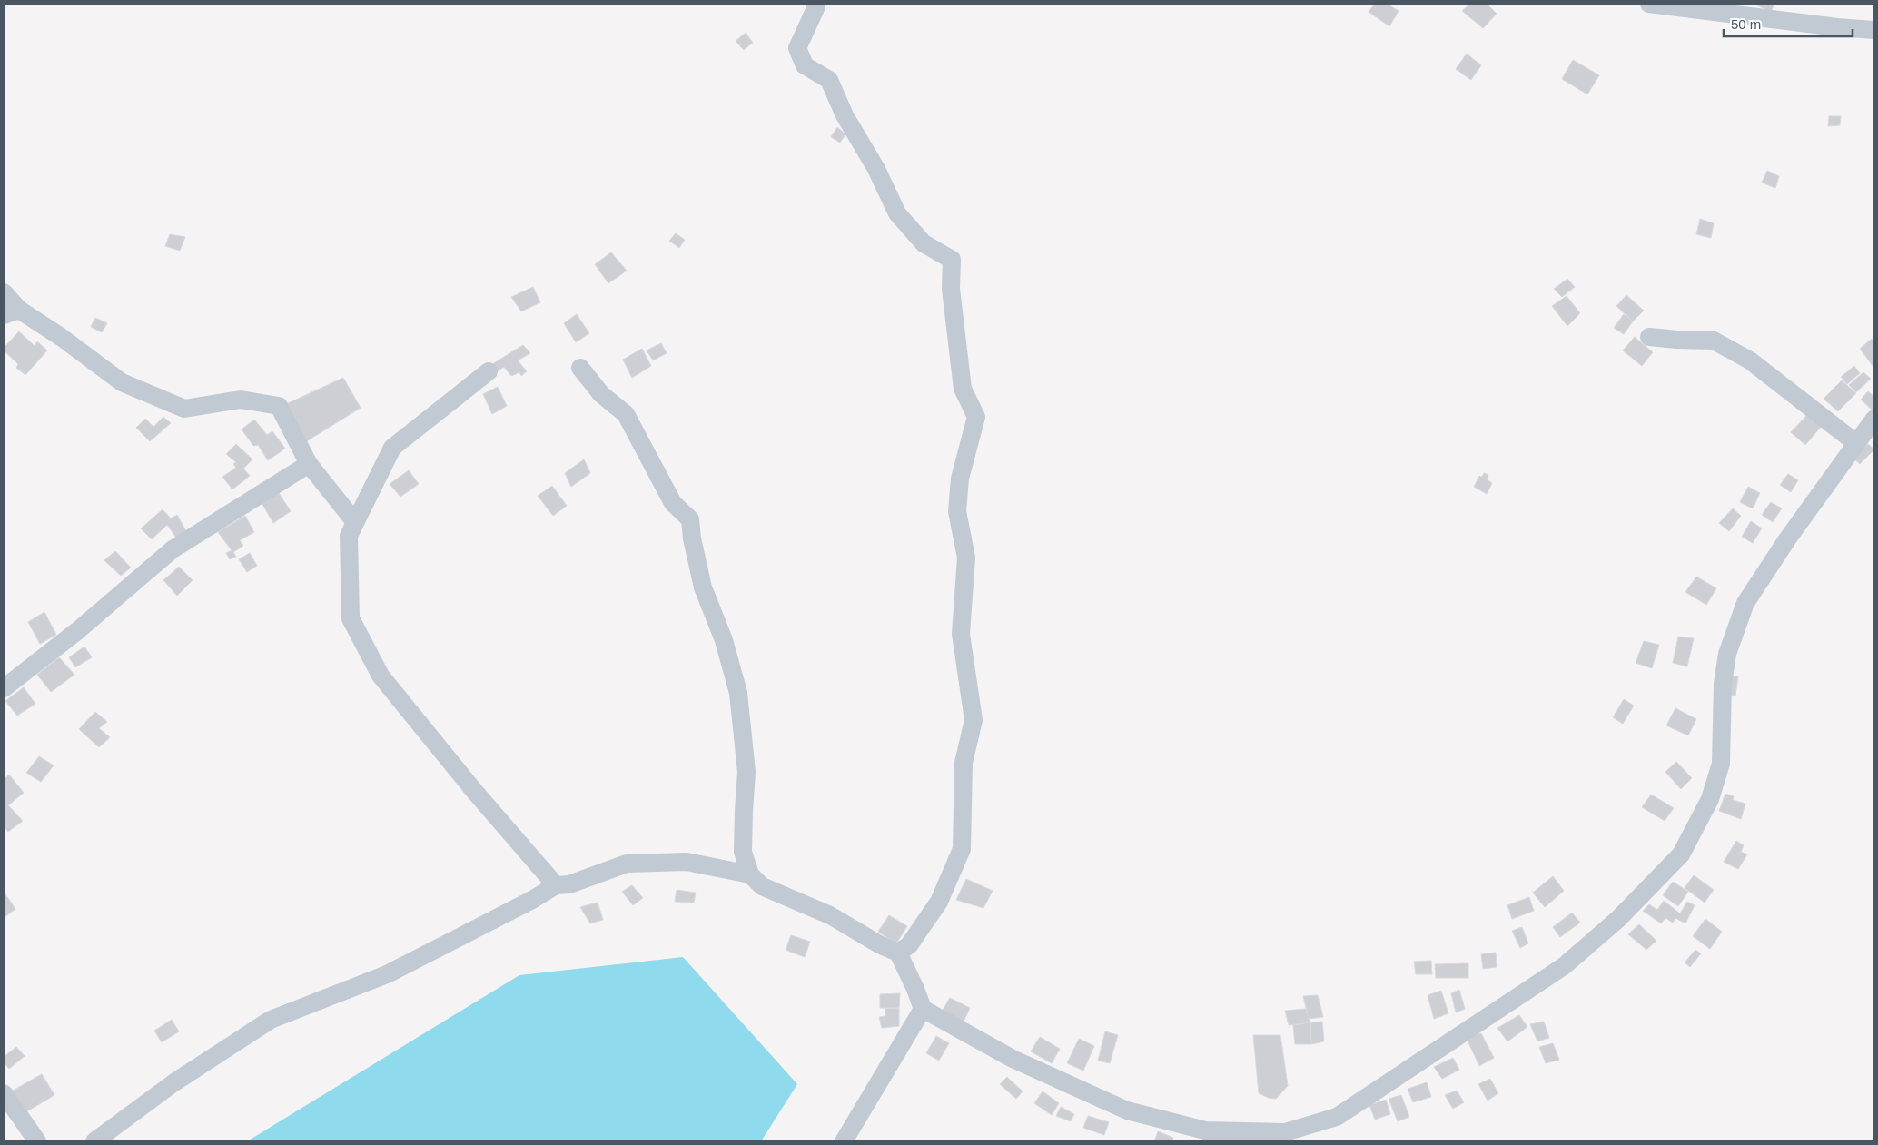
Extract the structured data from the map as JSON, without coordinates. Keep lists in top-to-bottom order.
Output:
{
  "scale_bar": "50 m"
}
